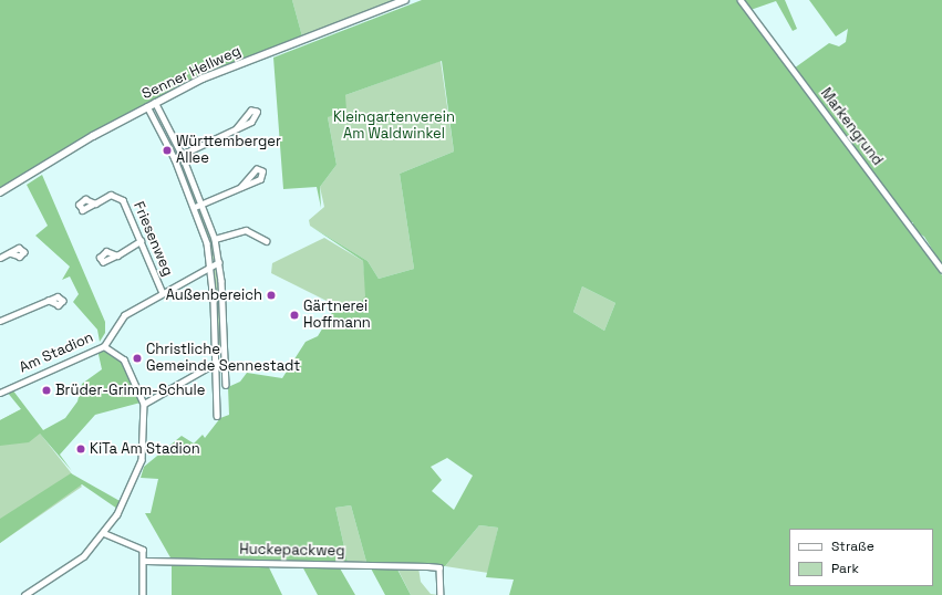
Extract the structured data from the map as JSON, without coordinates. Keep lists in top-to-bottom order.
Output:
{
  "streets": {
    "street": [
      "Senner Hellweg",
      "Markengrund",
      "Friesenweg",
      "Am Stadion",
      "Huckepackweg"
    ]
  },
  "parks": ["Kleingartenverein Am Waldwinkel"],
  "places": [
    "Württemberger Allee",
    "Außenbereich",
    "Gärtnerei Hoffmann",
    "Christliche Gemeinde Sennestadt",
    "Brüder-Grimm-Schule",
    "KiTa Am Stadion"
  ],
  "legend": ["Straße", "Park"]
}
